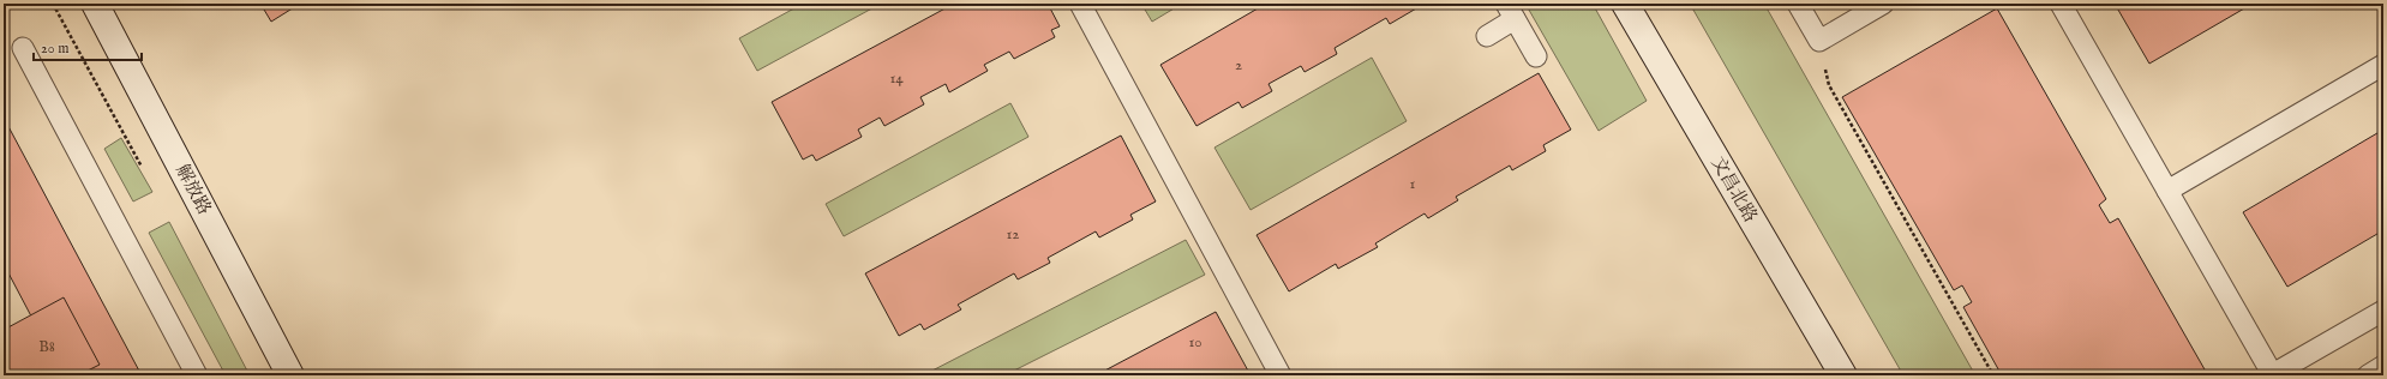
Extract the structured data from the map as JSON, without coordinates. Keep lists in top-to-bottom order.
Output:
{
  "streets": {
    "street": ["解放路", "文昌北路"]
  },
  "house_numbers": [
    "2",
    "14",
    "1",
    "12",
    "10",
    "B8"
  ],
  "scale_bar": "20 m"
}
